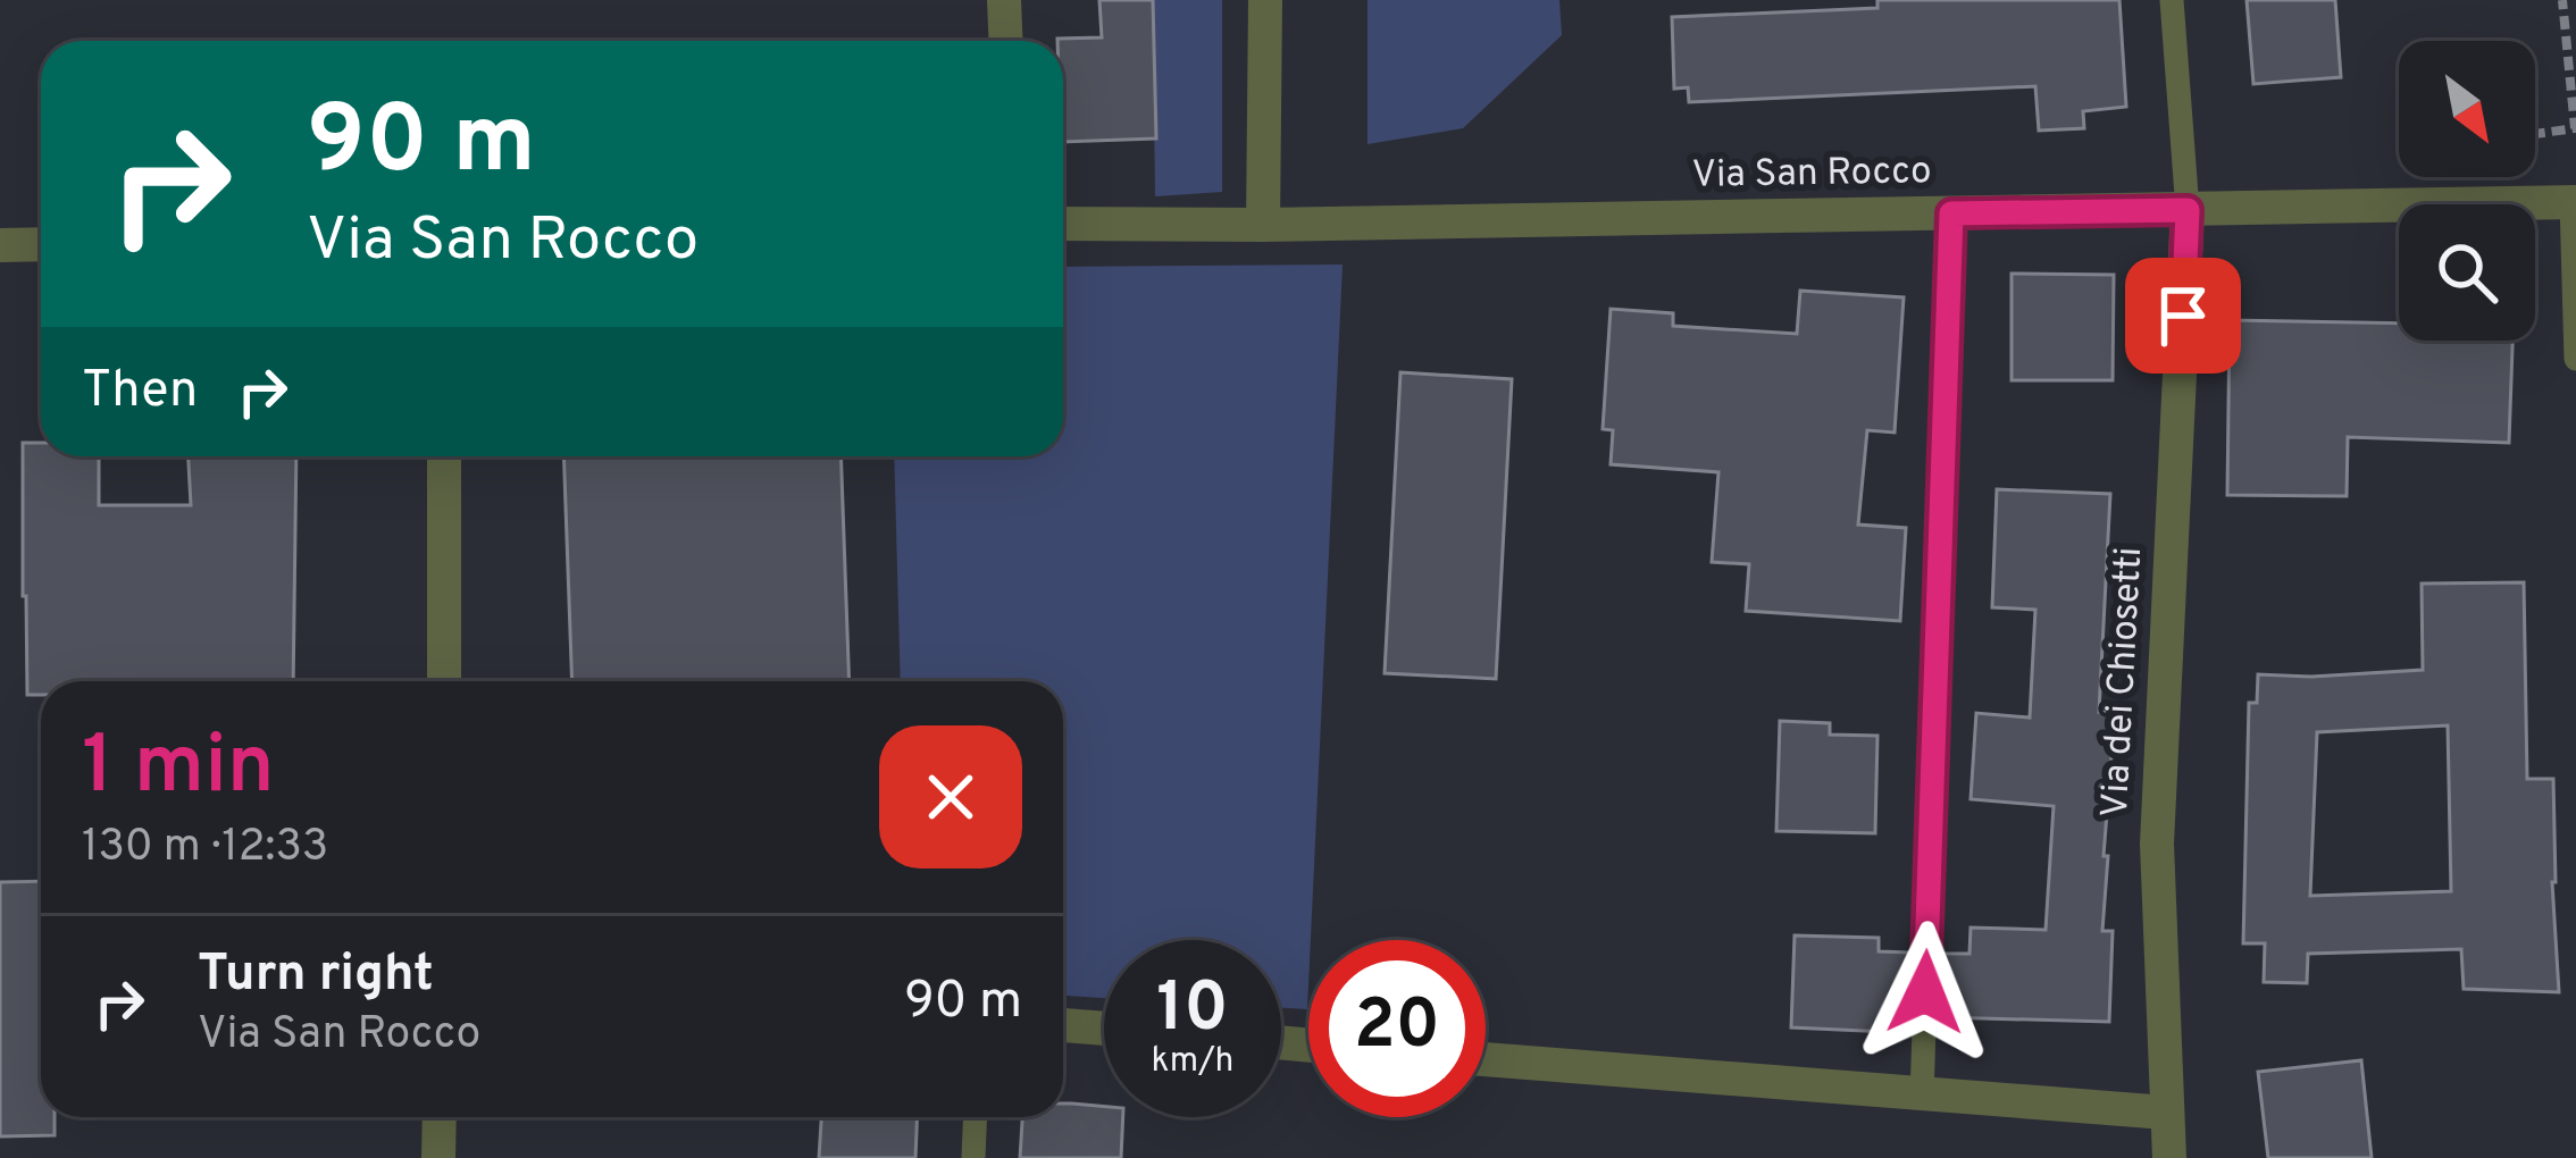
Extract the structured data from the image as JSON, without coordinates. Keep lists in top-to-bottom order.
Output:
{
  "streets": {
    "street": ["Via San Rocco", "Via dei Chiosetti"]
  },
  "crossings": [
    ["Via San Rocco", "Via dei Chiosetti"]
  ],
  "north": "bottom right",
  "page": {
    "turn": ["90 m", "Via San Rocco"],
    "then": "Then",
    "heading": ["1 min", "130 m · 12:33"],
    "list": [
      {
        "name": "Turn right",
        "note": "Via San Rocco",
        "value": "90 m"
      }
    ],
    "speed": "10 km/h",
    "limit": "20"
  }
}
